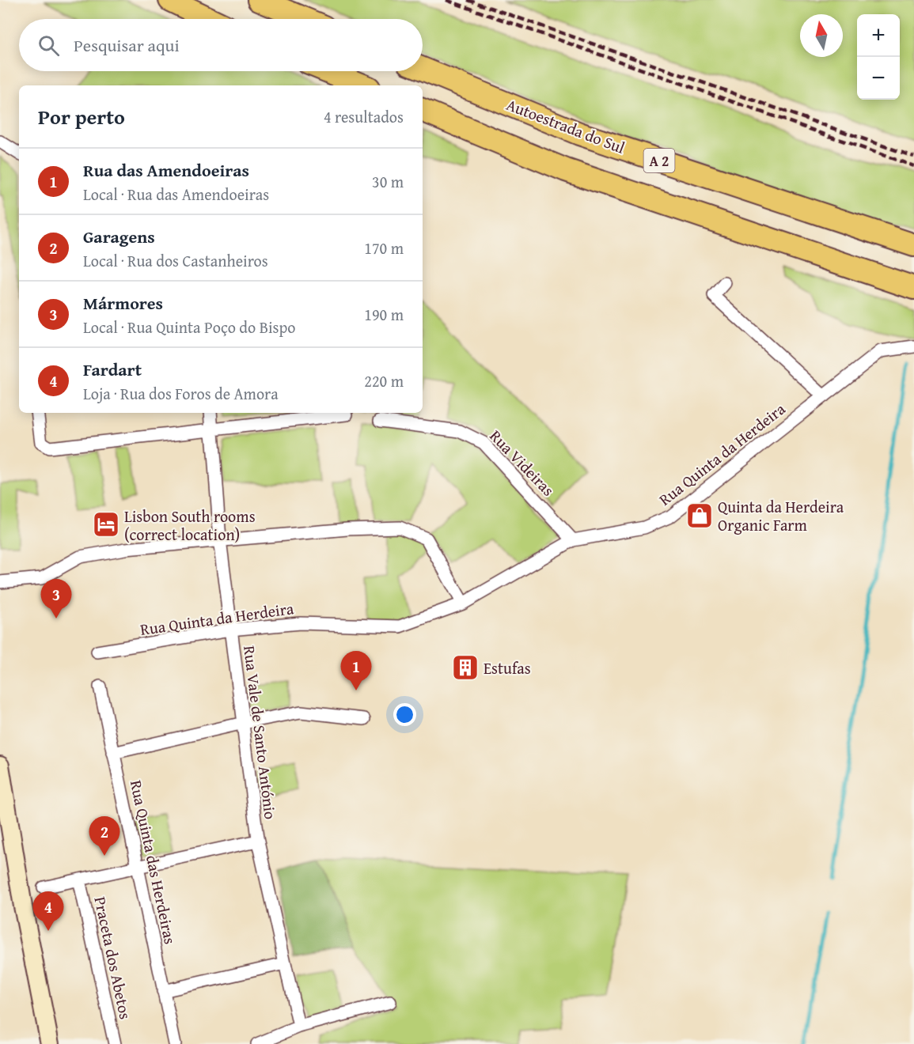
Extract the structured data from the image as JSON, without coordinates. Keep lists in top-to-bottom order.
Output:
{
  "streets": {
    "highway": ["Autoestrada do Sul", "A 2"],
    "street": [
      "Rua Quinta da Herdeira",
      "Rua Videiras",
      "Rua Vale de Santo António",
      "Rua Quinta das Herdeiras",
      "Praceta dos Abetos"
    ]
  },
  "crossings": [
    ["Rua Quinta da Herdeira", "Rua Videiras"],
    ["Rua Quinta da Herdeira", "Rua Vale de Santo António"]
  ],
  "places": {
    "shop": ["Quinta da Herdeira Organic Farm"],
    "hotel": ["Lisbon South rooms (correct location)"],
    "building": ["Estufas"]
  },
  "north": "top",
  "page": {
    "map_buttons": ["+", "−"],
    "search": "Pesquisar aqui",
    "heading": ["Por perto", "4 resultados"],
    "list": [
      {
        "mark": "1",
        "name": "Rua das Amendoeiras",
        "note": "Local · Rua das Amendoeiras",
        "value": "30 m"
      },
      {
        "mark": "2",
        "name": "Garagens",
        "note": "Local · Rua dos Castanheiros",
        "value": "170 m"
      },
      {
        "mark": "3",
        "name": "Mármores",
        "note": "Local · Rua Quinta Poço do Bispo",
        "value": "190 m"
      },
      {
        "mark": "4",
        "name": "Fardart",
        "note": "Loja · Rua dos Foros de Amora",
        "value": "220 m"
      }
    ],
    "pins": [
      "3",
      "1",
      "2",
      "4"
    ]
  }
}
